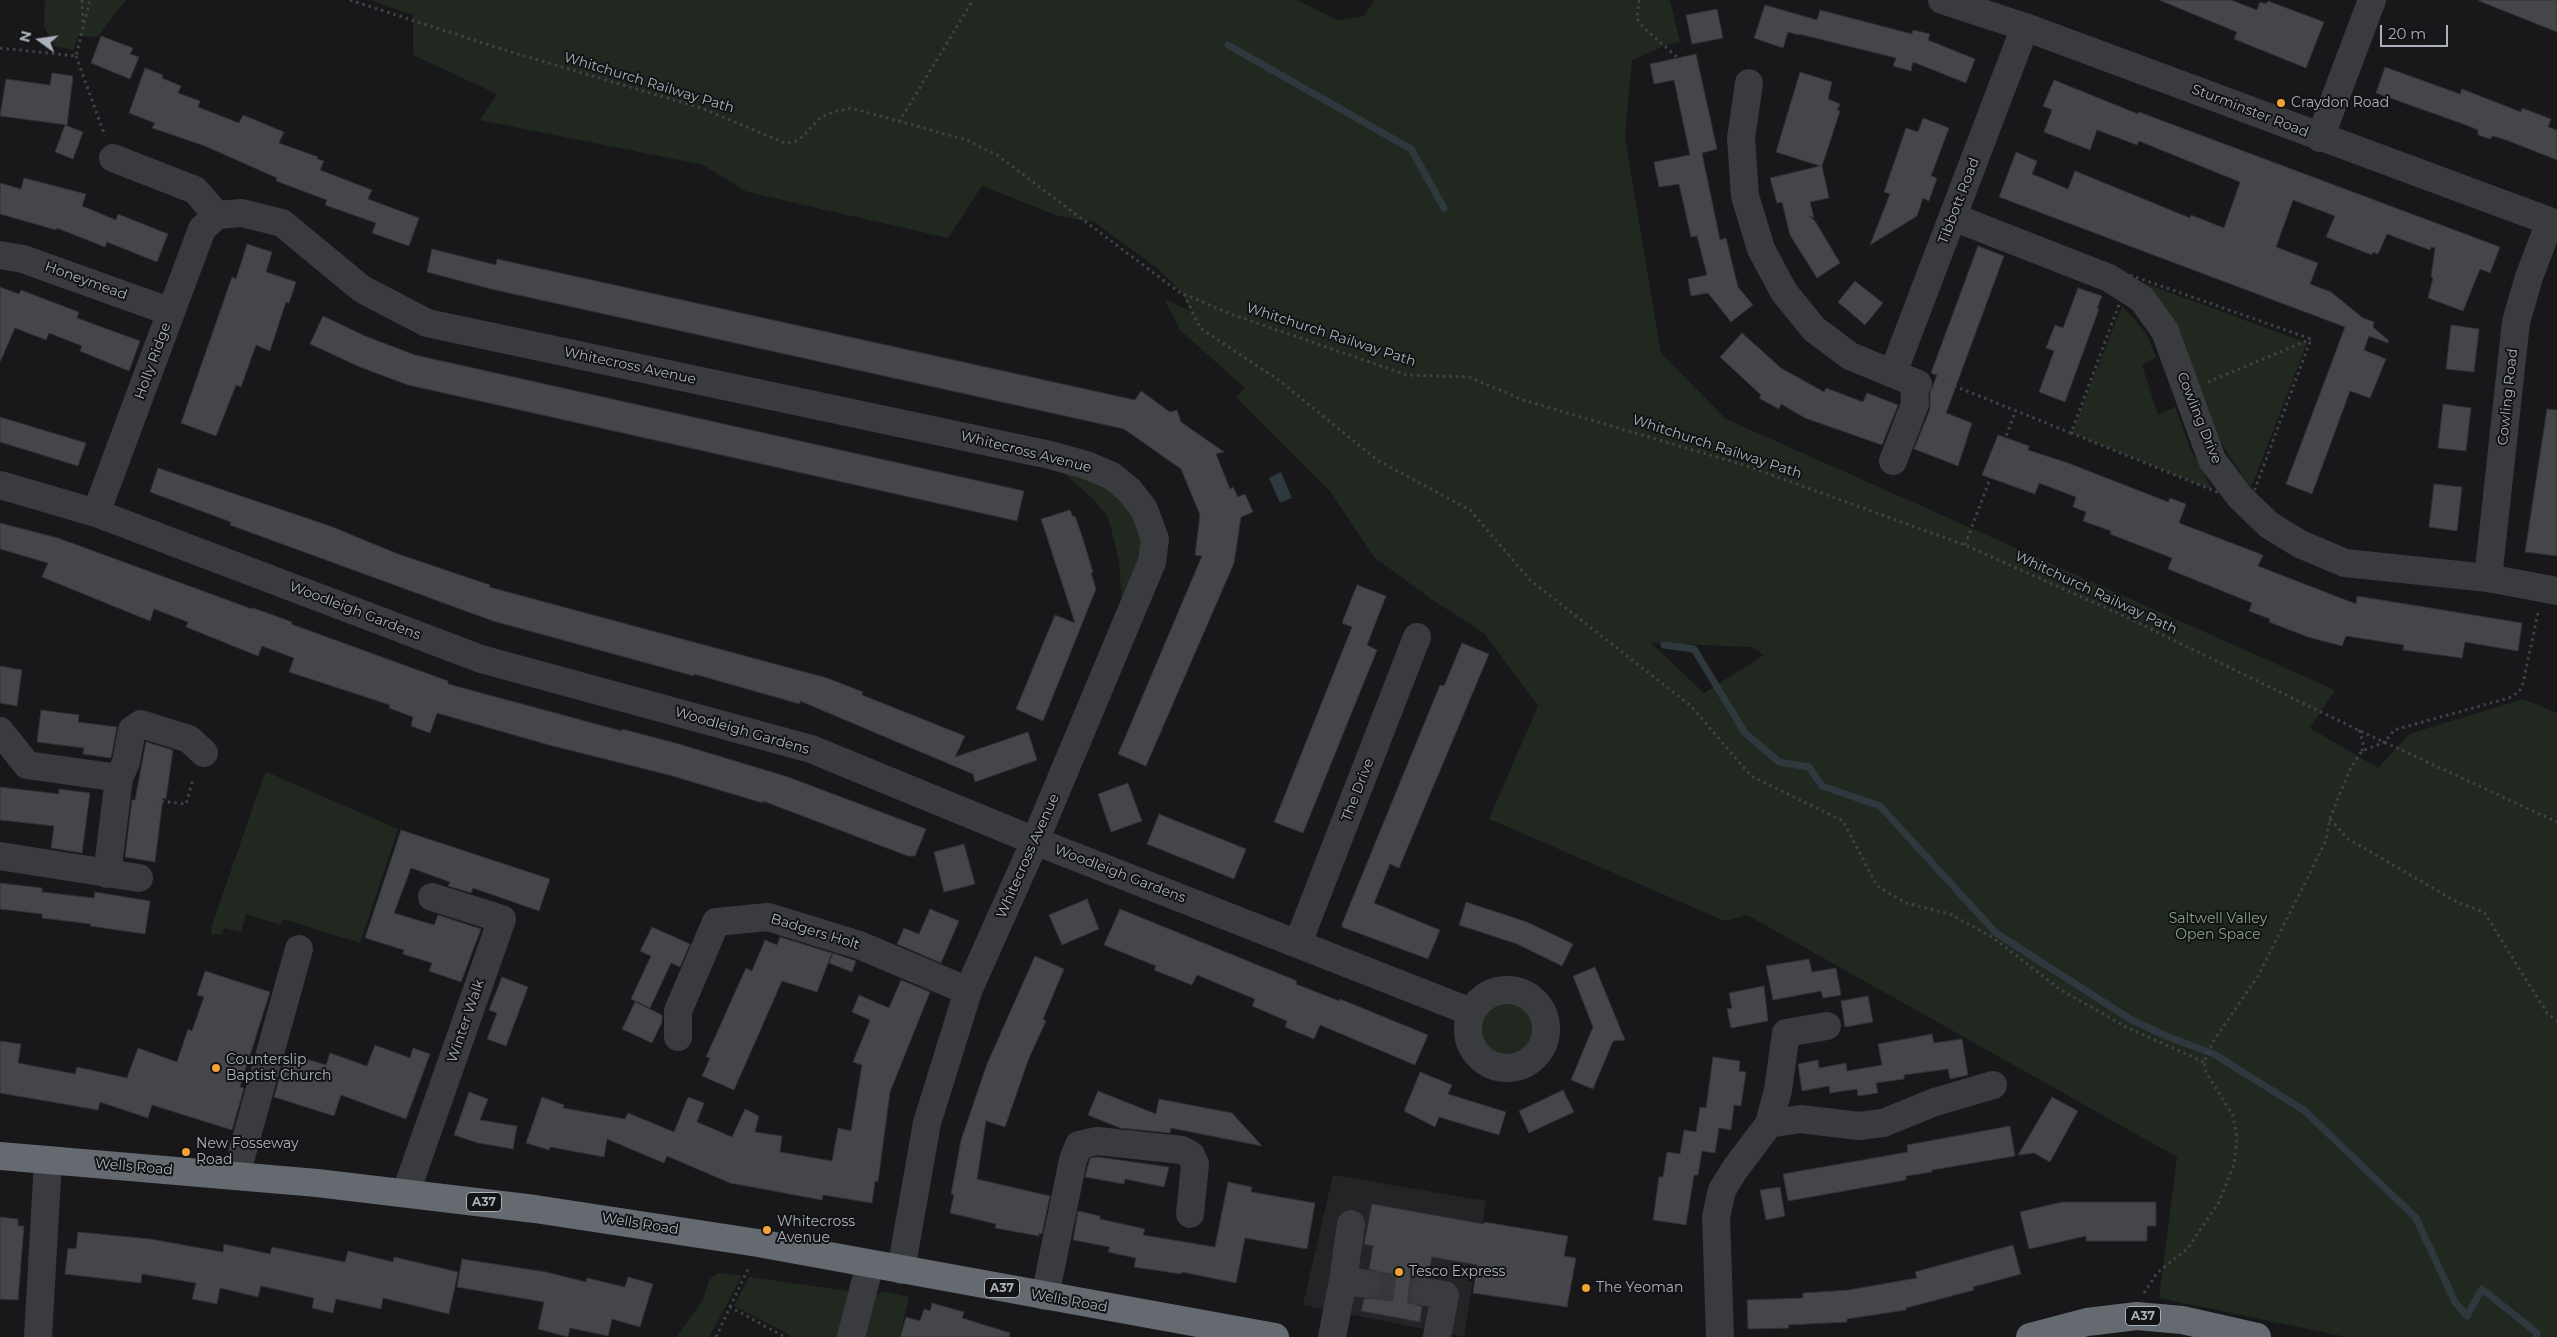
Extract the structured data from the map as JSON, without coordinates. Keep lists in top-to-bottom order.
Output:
{
  "streets": {
    "highway": ["Wells Road", "A37"],
    "street": [
      "Sturminster Road",
      "Tibbott Road",
      "Honeymead",
      "Holly Ridge",
      "Whitecross Avenue",
      "Cowling Road",
      "Cowling Drive",
      "Woodleigh Gardens",
      "The Drive",
      "Badgers Holt",
      "Winter Walk"
    ],
    "path": ["Whitchurch Railway Path"]
  },
  "crossings": [
    ["Sturminster Road", "Tibbott Road"],
    ["Sturminster Road", "Cowling Road"],
    ["Tibbott Road", "Cowling Drive"],
    ["Honeymead", "Holly Ridge"],
    ["Holly Ridge", "Whitecross Avenue"],
    ["Holly Ridge", "Woodleigh Gardens"],
    ["Whitecross Avenue", "Woodleigh Gardens"],
    ["Whitecross Avenue", "Badgers Holt"],
    ["Whitecross Avenue", "Wells Road"],
    ["Cowling Road", "Cowling Drive"],
    ["Woodleigh Gardens", "The Drive"],
    ["Winter Walk", "Wells Road"]
  ],
  "parks": ["Saltwell Valley Open Space"],
  "places": [
    "Craydon Road",
    "Counterslip Baptist Church",
    "New Fosseway Road",
    "Whitecross Avenue",
    "Tesco Express",
    "The Yeoman"
  ],
  "scale_bar": "20 m",
  "north": "left"
}
